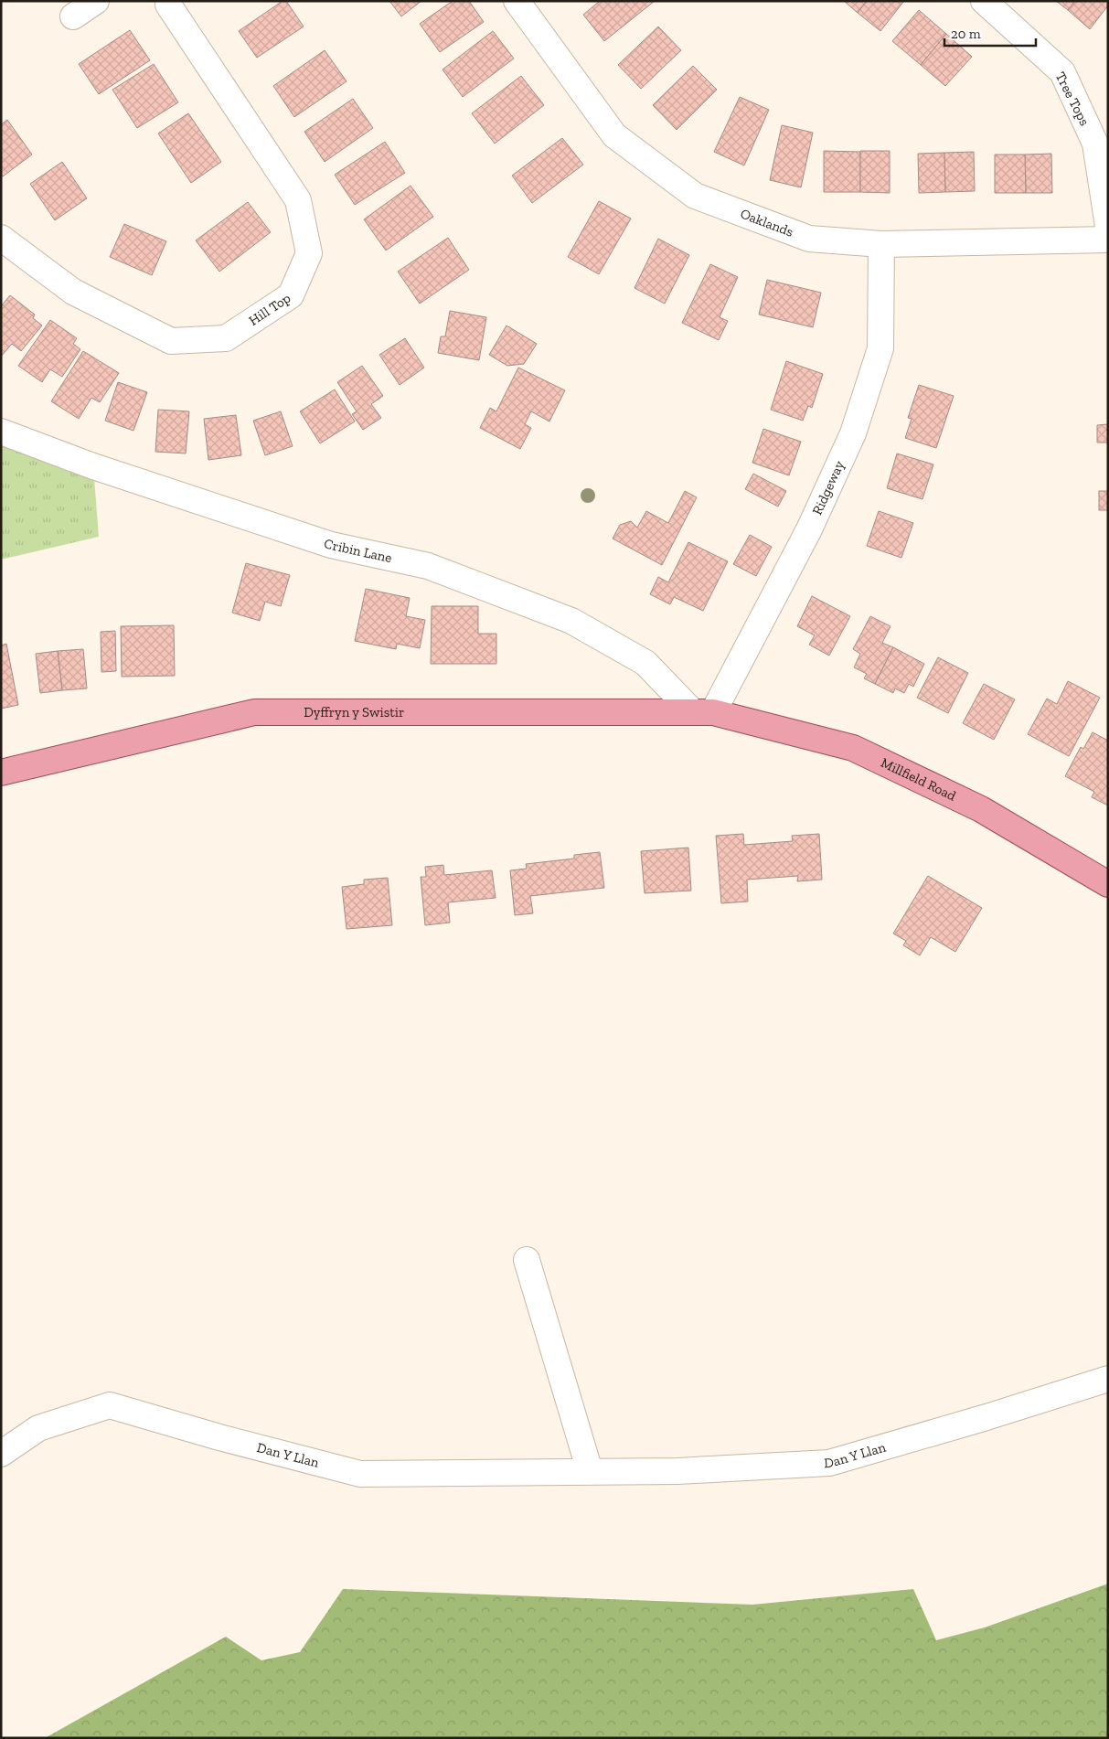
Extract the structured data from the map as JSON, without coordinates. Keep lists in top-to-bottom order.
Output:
{
  "streets": {
    "main road": ["Dyffryn y Swistir", "Millfield Road"],
    "street": [
      "Tree Tops",
      "Oaklands",
      "Hill Top",
      "Ridgeway",
      "Cribin Lane",
      "Dan Y Llan"
    ]
  },
  "crossings": [
    ["Oaklands", "Ridgeway"],
    ["Ridgeway", "Cribin Lane"],
    ["Ridgeway", "Dyffryn y Swistir"],
    ["Ridgeway", "Millfield Road"],
    ["Cribin Lane", "Dyffryn y Swistir"],
    ["Cribin Lane", "Millfield Road"],
    ["Dyffryn y Swistir", "Millfield Road"]
  ],
  "scale_bar": "20 m"
}
